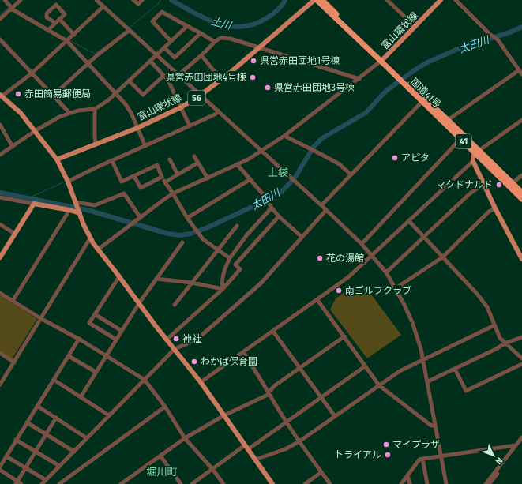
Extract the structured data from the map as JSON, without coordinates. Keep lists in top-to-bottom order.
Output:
{
  "streets": {
    "highway": ["国道41号", "41"],
    "main road": ["富山環状線", "56"]
  },
  "crossings": [
    ["富山環状線", "国道41号"]
  ],
  "districts": ["上袋", "堀川町"],
  "water": ["土川", "太田川"],
  "places": [
    "県営赤田団地1号棟",
    "県営赤田団地4号棟",
    "県営赤田団地3号棟",
    "赤田簡易郵便局",
    "アピタ",
    "マクドナルド",
    "花の湯館",
    "南ゴルフクラブ",
    "神社",
    "わかば保育園",
    "マイプラザ",
    "トライアル"
  ],
  "north": "bottom right"
}
